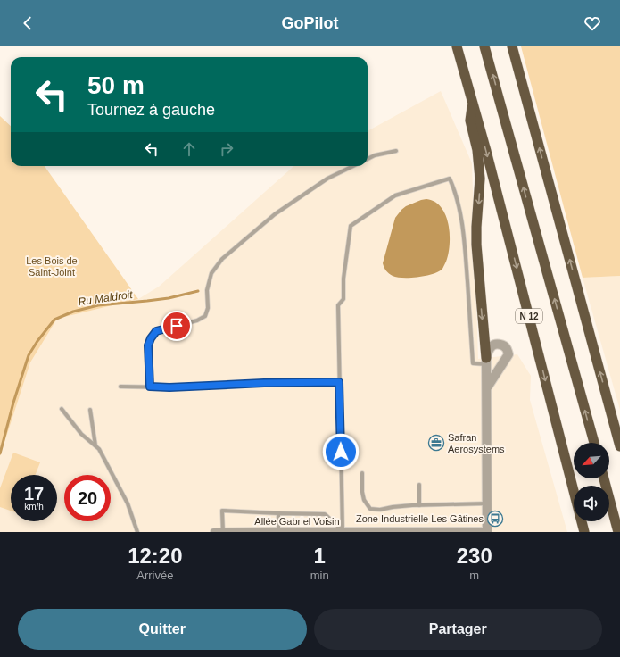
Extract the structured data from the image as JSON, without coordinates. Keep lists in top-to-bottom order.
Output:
{
  "streets": {
    "highway": ["N 12"],
    "street": ["Allée Gabriel Voisin"]
  },
  "water": ["Ru Maldroit"],
  "parks": ["Les Bois de Saint-Joint"],
  "places": {
    "office": ["Safran Aerosystems"],
    "bus stop": ["Zone Industrielle Les Gâtines"]
  },
  "north": "bottom left",
  "page": {
    "header": "GoPilot",
    "turn": ["50 m", "Tournez à gauche"],
    "speed": "17 km/h",
    "limit": "20",
    "eta": [
      "12:20",
      "Arrivée",
      "1",
      "min",
      "230",
      "m"
    ],
    "buttons": ["Quitter", "Partager"]
  }
}
